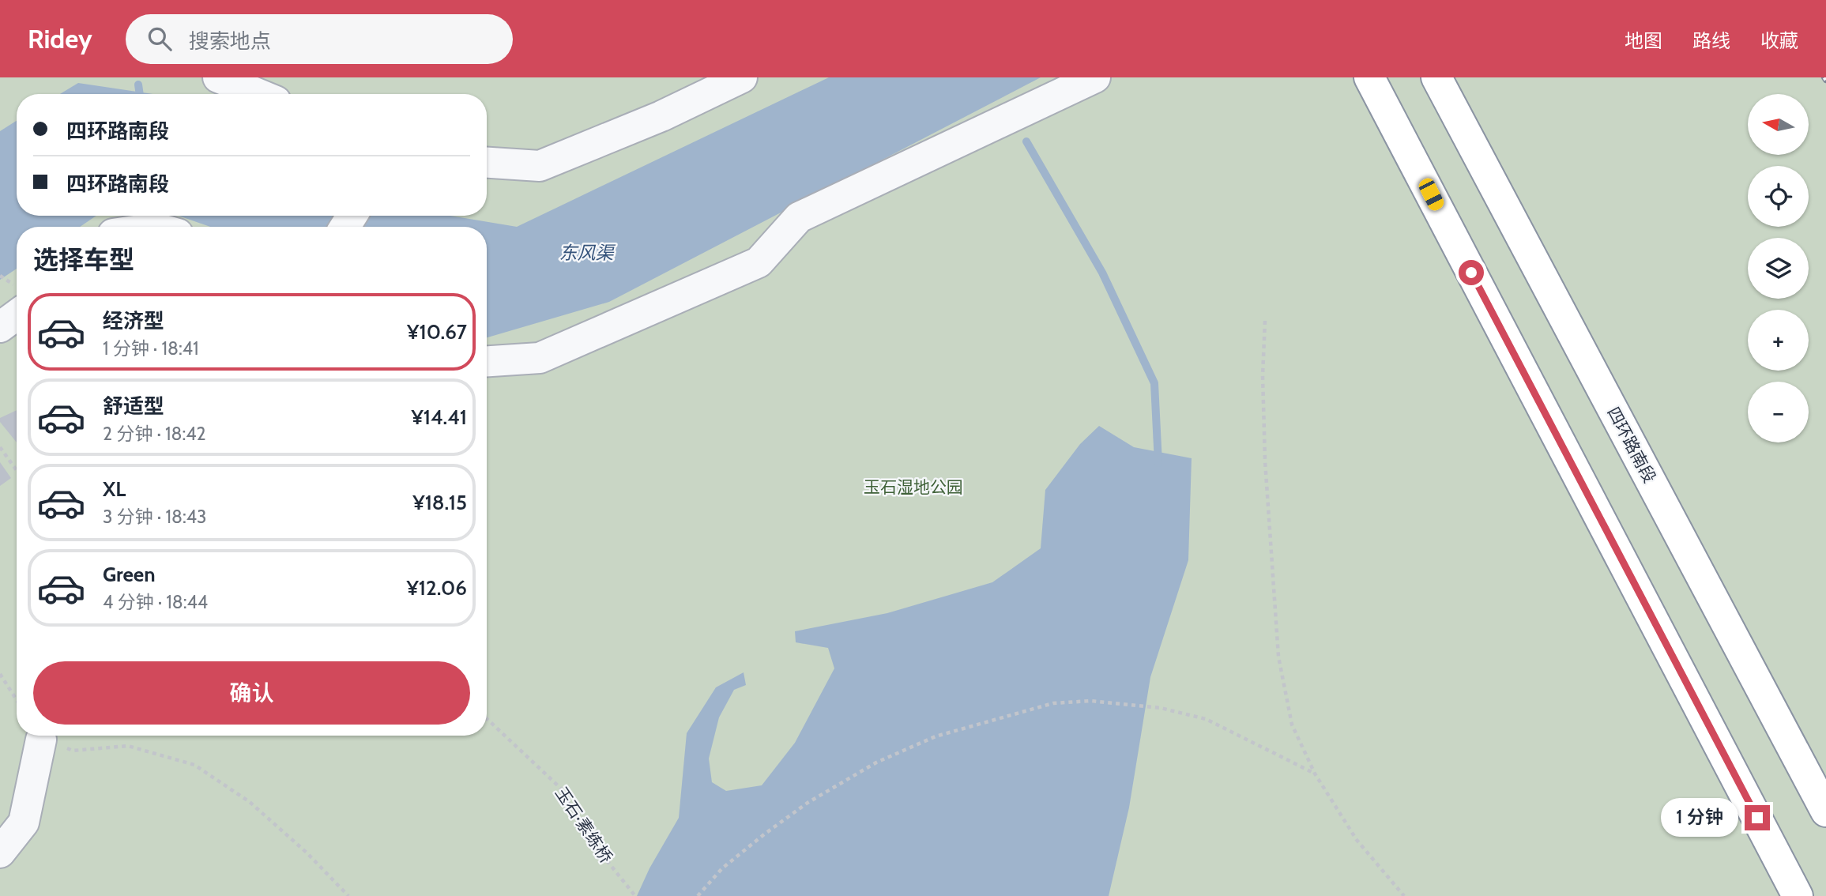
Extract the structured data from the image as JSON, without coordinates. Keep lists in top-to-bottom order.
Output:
{
  "streets": {
    "highway": ["四环路南段"],
    "path": ["玉石·素练桥"]
  },
  "water": ["东风渠"],
  "parks": ["玉石湿地公园"],
  "north": "left",
  "page": {
    "header": "Ridey",
    "search": "搜索地点",
    "nav": ["地图", "路线", "收藏"],
    "map_buttons": ["+", "−"],
    "banner": ["四环路南段", "四环路南段"],
    "heading": "选择车型",
    "list": [
      {
        "name": "经济型",
        "note": "1 分钟 · 18:41",
        "value": "¥10.67"
      },
      {
        "name": "舒适型",
        "note": "2 分钟 · 18:42",
        "value": "¥14.41"
      },
      {
        "name": "XL",
        "note": "3 分钟 · 18:43",
        "value": "¥18.15"
      },
      {
        "name": "Green",
        "note": "4 分钟 · 18:44",
        "value": "¥12.06"
      }
    ],
    "buttons": "确认",
    "bubble": "1 分钟"
  }
}
